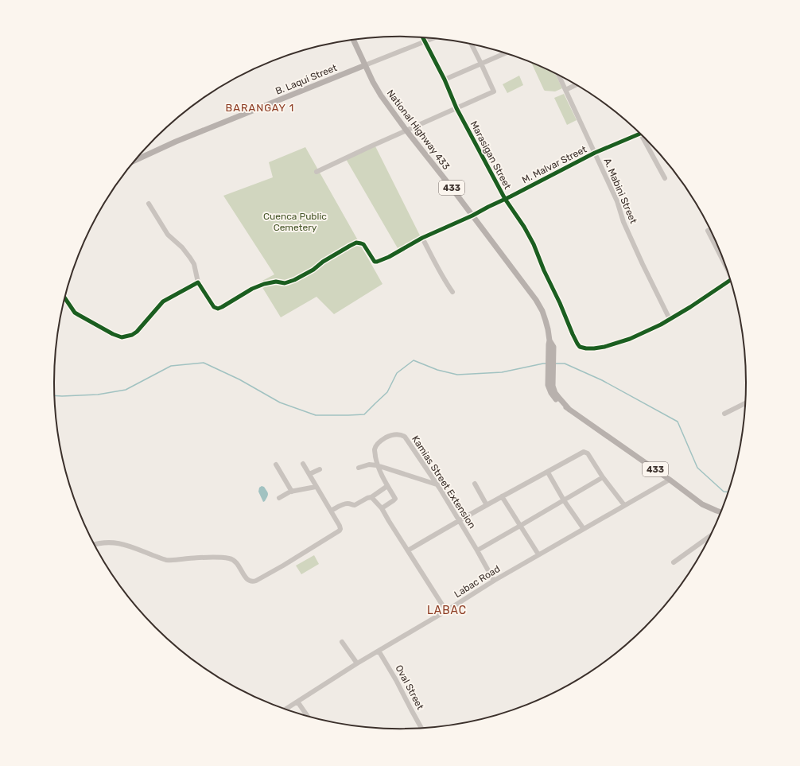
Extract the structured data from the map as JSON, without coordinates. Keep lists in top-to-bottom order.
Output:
{
  "streets": {
    "main road": ["B. Laqui Street", "National Highway 433", "433"],
    "street": [
      "Marasigan Street",
      "M. Malvar Street",
      "A. Mabini Street",
      "Kamias Street Extension",
      "Labac Road",
      "Oval Street"
    ]
  },
  "crossings": [
    ["B. Laqui Street", "National Highway 433"],
    ["B. Laqui Street", "Marasigan Street"],
    ["National Highway 433", "M. Malvar Street"],
    ["National Highway 433", "Labac Road"],
    ["Marasigan Street", "M. Malvar Street"],
    ["Marasigan Street", "A. Mabini Street"],
    ["M. Malvar Street", "A. Mabini Street"],
    ["Kamias Street Extension", "Labac Road"],
    ["Labac Road", "Oval Street"]
  ],
  "districts": ["BARANGAY 1", "LABAC"],
  "parks": ["Cuenca Public Cemetery"]
}
